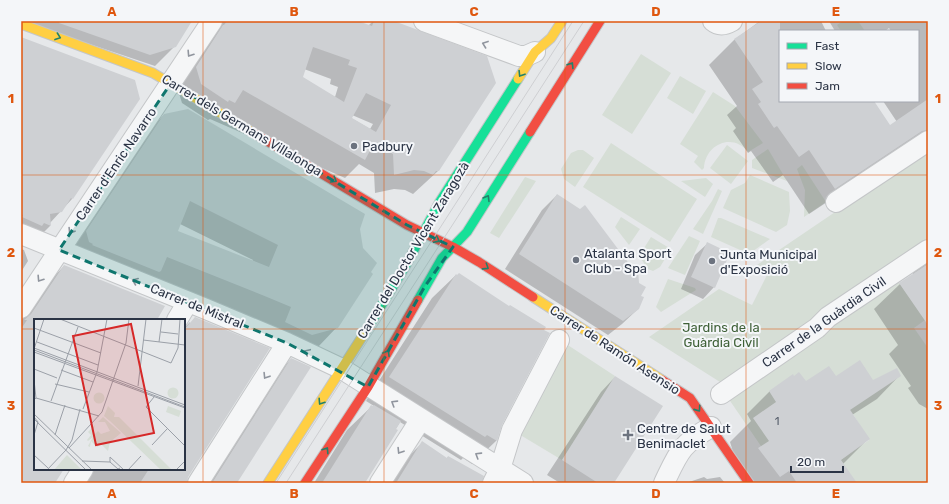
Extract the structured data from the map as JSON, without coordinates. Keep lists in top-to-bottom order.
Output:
{
  "streets": {
    "street": [
      "Carrer dels Germans Villalonga",
      "Carrer d'Enric Navarro",
      "Carrer del Doctor Vicent Zaragozà",
      "Carrer de Mistral",
      "Carrer de la Guàrdia Civil",
      "Carrer de Ramón Asensio"
    ]
  },
  "crossings": [
    ["Carrer dels Germans Villalonga", "Carrer d'Enric Navarro"],
    ["Carrer dels Germans Villalonga", "Carrer del Doctor Vicent Zaragozà"],
    ["Carrer dels Germans Villalonga", "Carrer de Ramón Asensio"],
    ["Carrer d'Enric Navarro", "Carrer de Mistral"],
    ["Carrer del Doctor Vicent Zaragozà", "Carrer de Mistral"]
  ],
  "one_way": [
    "Carrer dels Germans Villalonga",
    "Carrer d'Enric Navarro",
    "Carrer de Mistral",
    "Carrer de Ramón Asensio"
  ],
  "parks": ["Jardins de la Guàrdia Civil"],
  "places": {
    "other": ["Padbury", "Atalanta Sport Club - Spa", "Junta Municipal d'Exposició"],
    "health": ["Centre de Salut Benimaclet"]
  },
  "house_numbers": ["1"],
  "legend": ["Fast", "Slow", "Jam"],
  "scale_bar": "20 m",
  "grid": {
    "columns": [
      "A",
      "B",
      "C",
      "D",
      "E"
    ],
    "rows": ["1", "2", "3"]
  }
}
